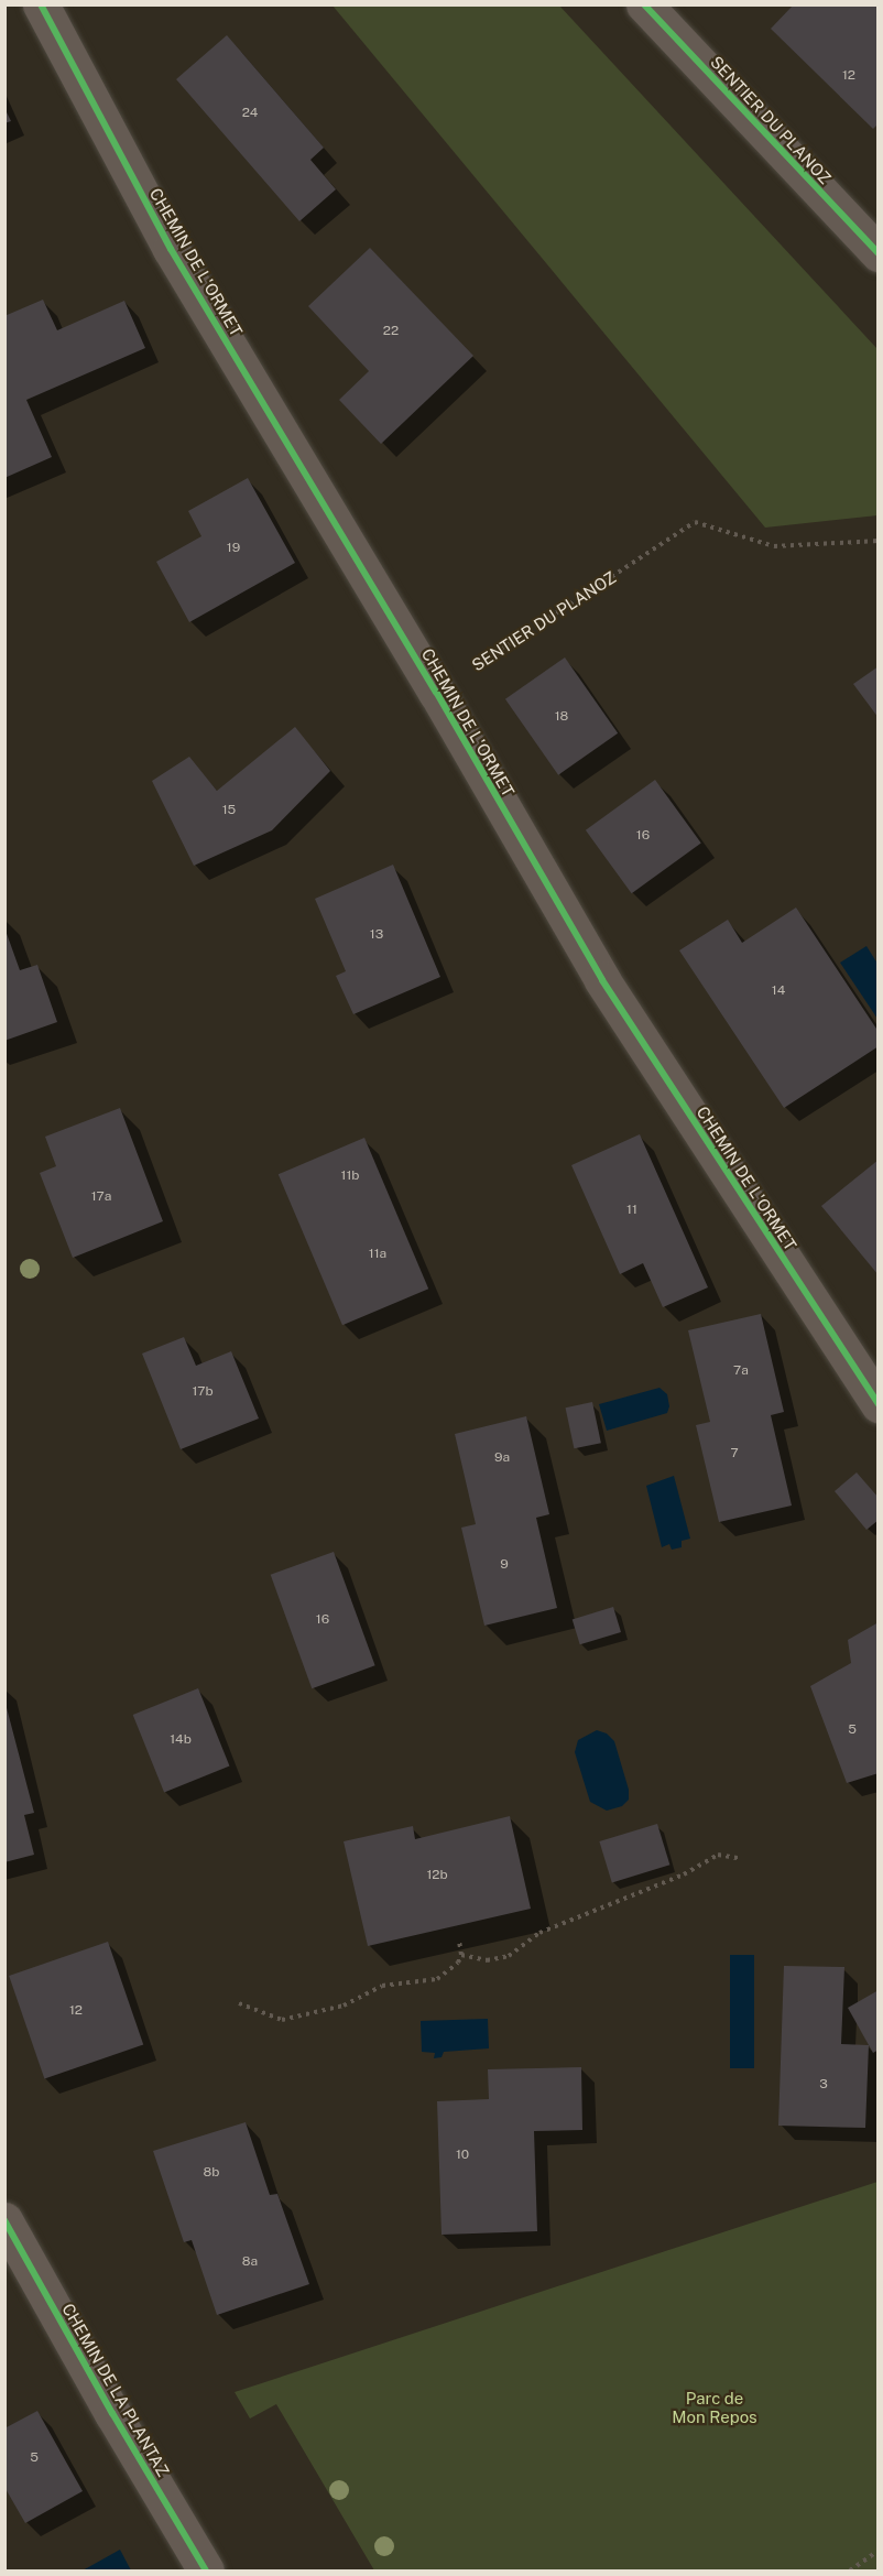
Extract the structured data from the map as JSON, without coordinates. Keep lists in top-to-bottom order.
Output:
{
  "streets": {
    "street": ["SENTIER DU PLANOZ", "CHEMIN DE L'ORMET", "CHEMIN DE LA PLANTAZ"]
  },
  "crossings": [
    ["SENTIER DU PLANOZ", "CHEMIN DE L'ORMET"]
  ],
  "parks": ["Parc de Mon Repos"],
  "house_numbers": [
    "12",
    "24",
    "22",
    "19",
    "18",
    "15",
    "16",
    "13",
    "14",
    "11b",
    "17a",
    "11",
    "11a",
    "7a",
    "17b",
    "7",
    "9a",
    "9",
    "16",
    "5",
    "14b",
    "12b",
    "12",
    "3",
    "10",
    "8b",
    "8a",
    "5"
  ]
}
